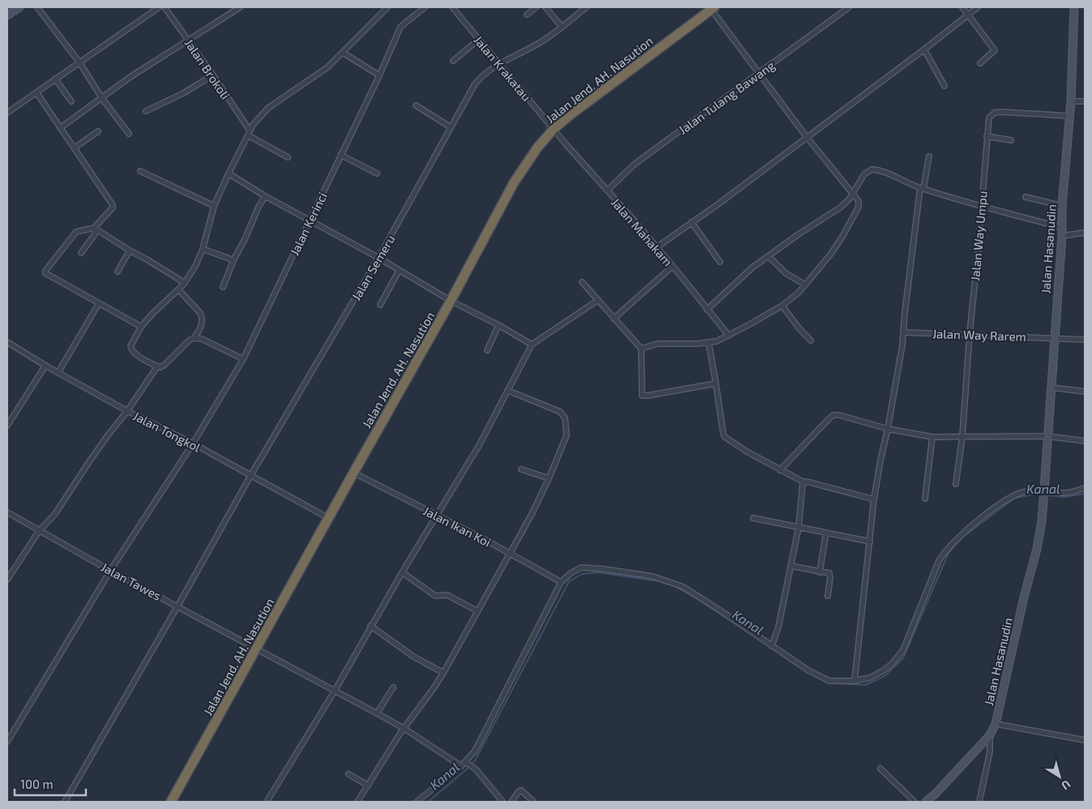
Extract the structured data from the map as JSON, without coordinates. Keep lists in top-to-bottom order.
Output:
{
  "streets": {
    "highway": ["Jalan Jend. AH. Nasution"],
    "main road": ["Jalan Hasanudin"],
    "street": [
      "Jalan Krakatau",
      "Jalan Brokoli",
      "Jalan Tulang Bawang",
      "Jalan Kerinci",
      "Jalan Mahakam",
      "Jalan Way Umpu",
      "Jalan Semeru",
      "Jalan Way Rarem",
      "Jalan Tongkol",
      "Jalan Ikan Koi",
      "Jalan Tawes"
    ]
  },
  "crossings": [
    ["Jalan Krakatau", "Jalan Jend. AH. Nasution"],
    ["Jalan Krakatau", "Jalan Mahakam"],
    ["Jalan Krakatau", "Jalan Semeru"],
    ["Jalan Jend. AH. Nasution", "Jalan Mahakam"],
    ["Jalan Jend. AH. Nasution", "Jalan Tongkol"],
    ["Jalan Jend. AH. Nasution", "Jalan Ikan Koi"],
    ["Jalan Jend. AH. Nasution", "Jalan Tawes"],
    ["Jalan Tulang Bawang", "Jalan Mahakam"],
    ["Jalan Kerinci", "Jalan Tongkol"],
    ["Jalan Kerinci", "Jalan Tawes"],
    ["Jalan Way Umpu", "Jalan Hasanudin"],
    ["Jalan Way Umpu", "Jalan Way Rarem"],
    ["Jalan Hasanudin", "Jalan Way Rarem"],
    ["Jalan Semeru", "Jalan Tongkol"],
    ["Jalan Semeru", "Jalan Tawes"]
  ],
  "water": ["Kanal"],
  "scale_bar": "100 m",
  "north": "bottom right"
}
